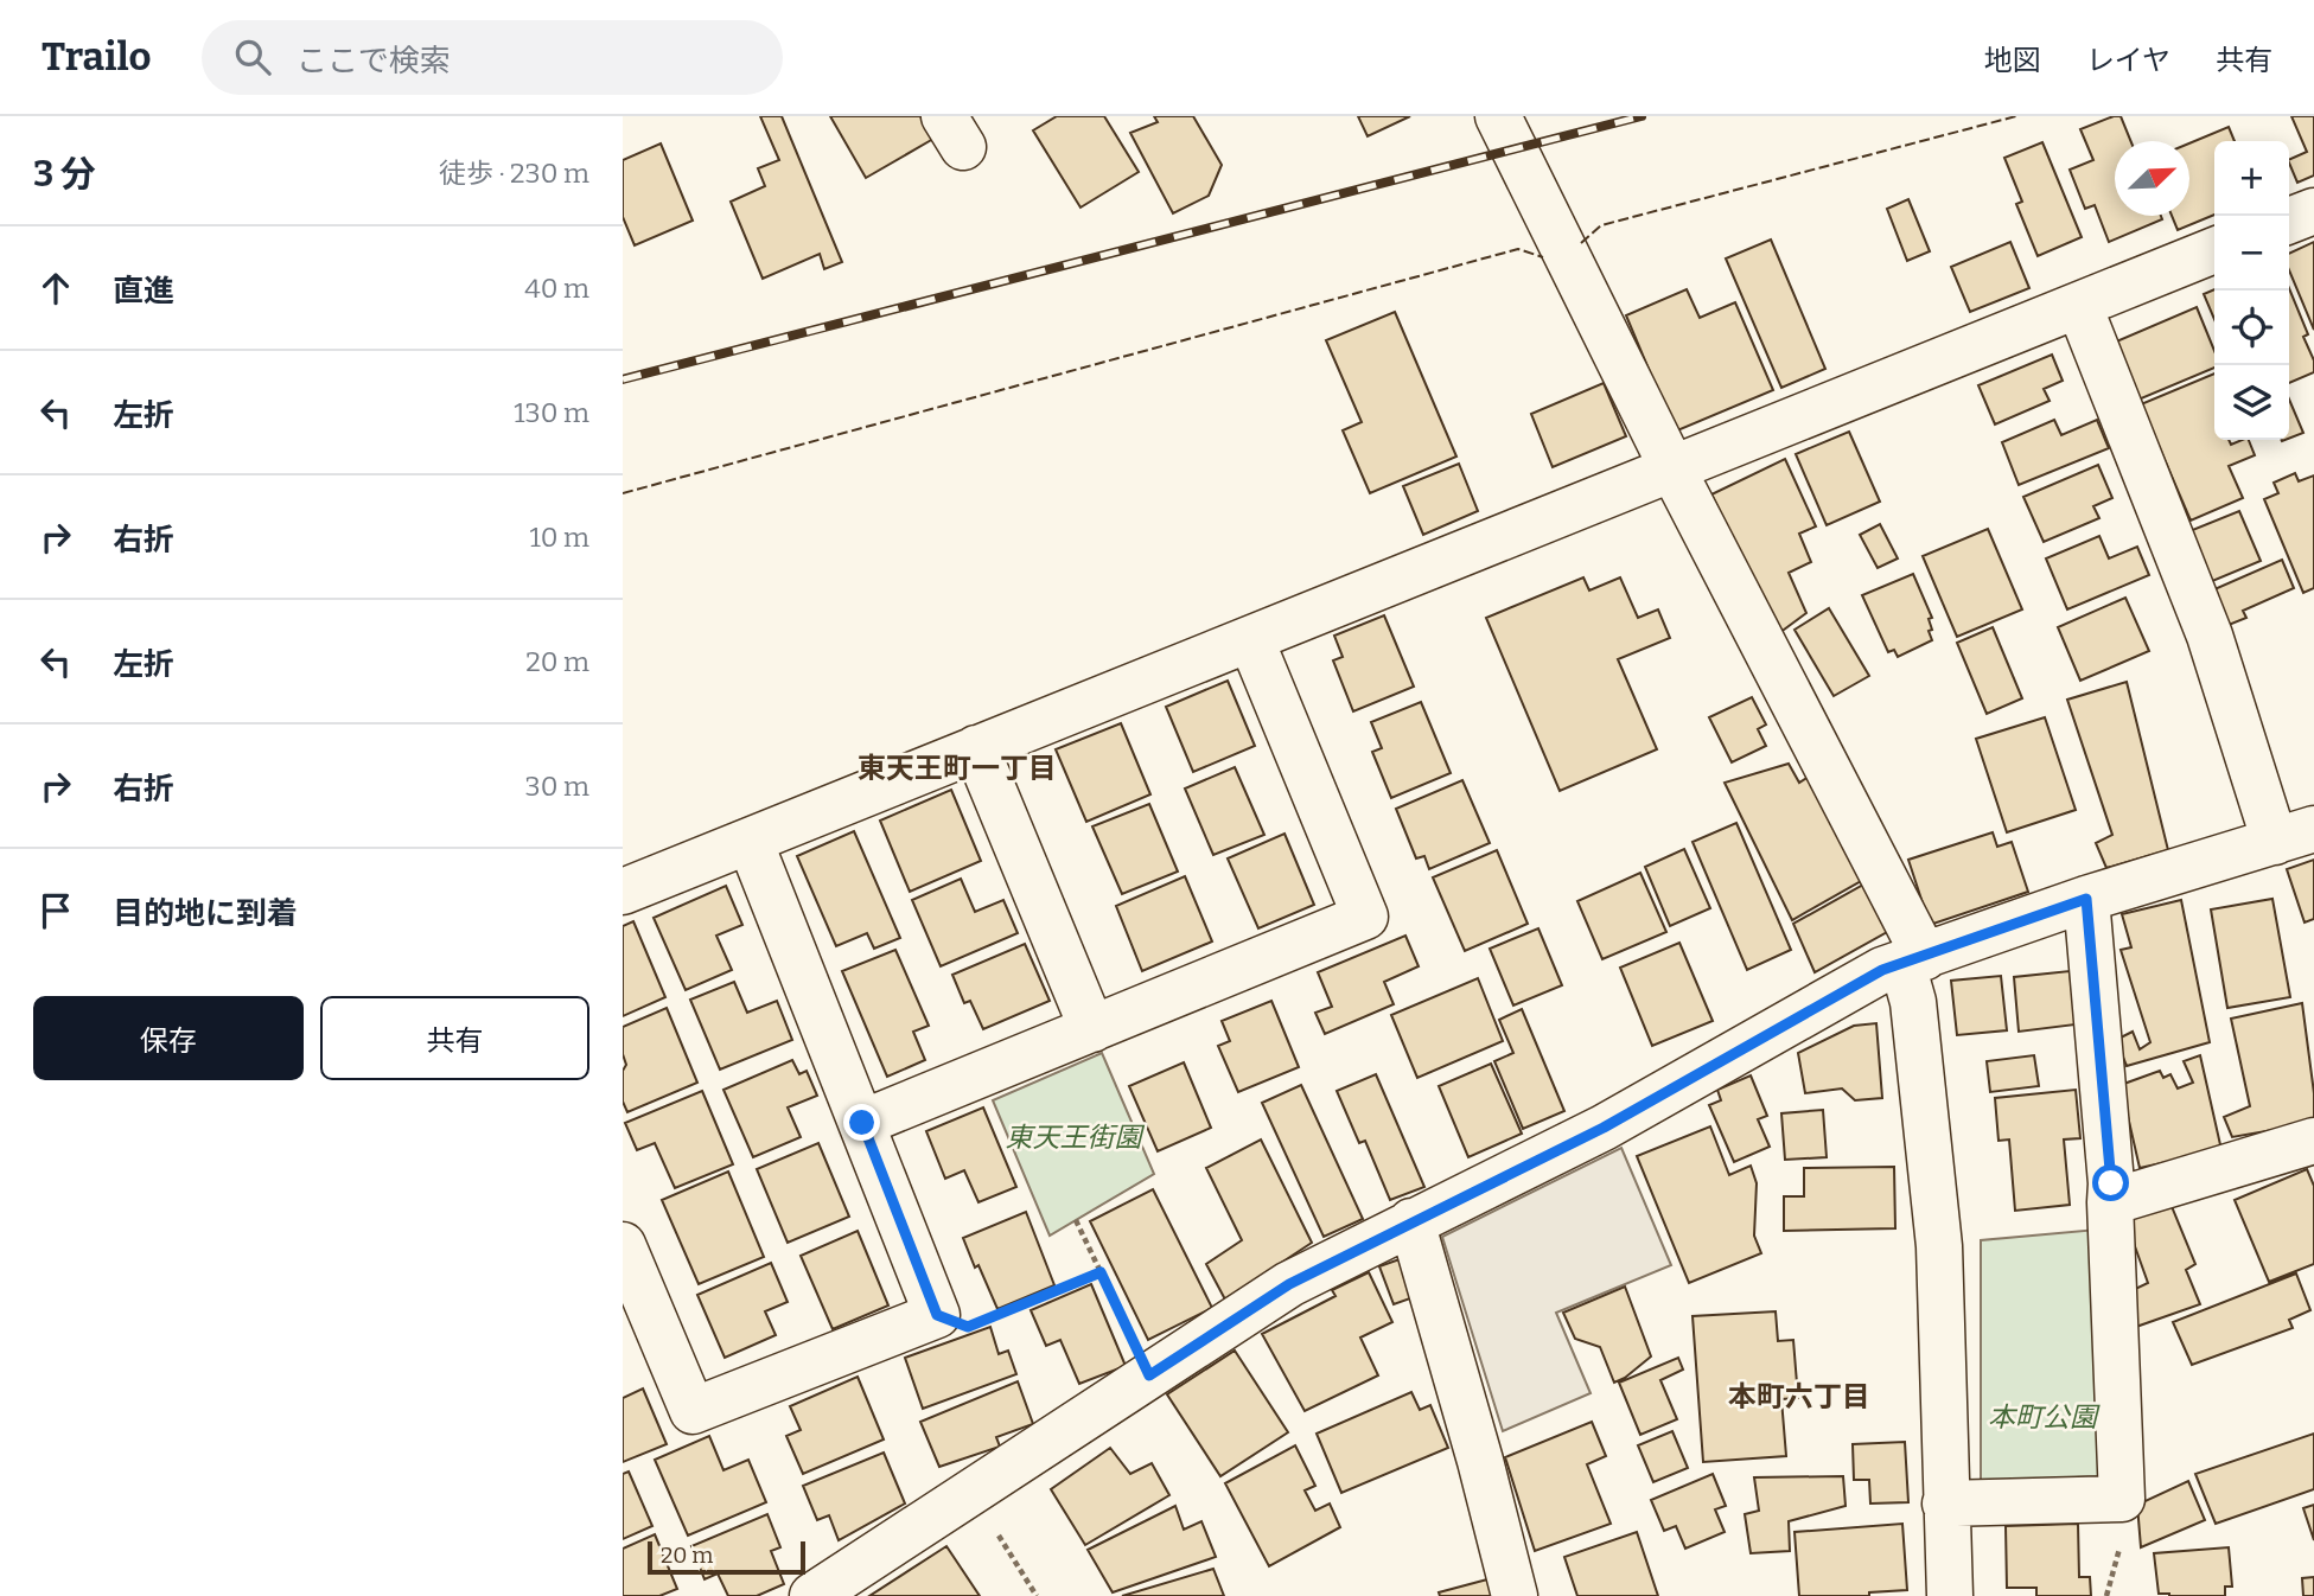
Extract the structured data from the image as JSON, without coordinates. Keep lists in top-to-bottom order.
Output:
{
  "districts": ["東天王町一丁目", "本町六丁目"],
  "parks": ["東天王街園", "本町公園"],
  "scale_bar": "20 m",
  "north": "top right",
  "page": {
    "header": "Trailo",
    "search": "ここで検索",
    "nav": ["地図", "レイヤ", "共有"],
    "heading": ["3 分", "徒歩 · 230 m"],
    "map_buttons": ["+", "−"],
    "list": [
      ["直進", "40 m"],
      ["左折", "130 m"],
      ["右折", "10 m"],
      ["左折", "20 m"],
      ["右折", "30 m"],
      "目的地に到着"
    ],
    "buttons": ["保存", "共有"],
    "scale": "20 m"
  }
}
